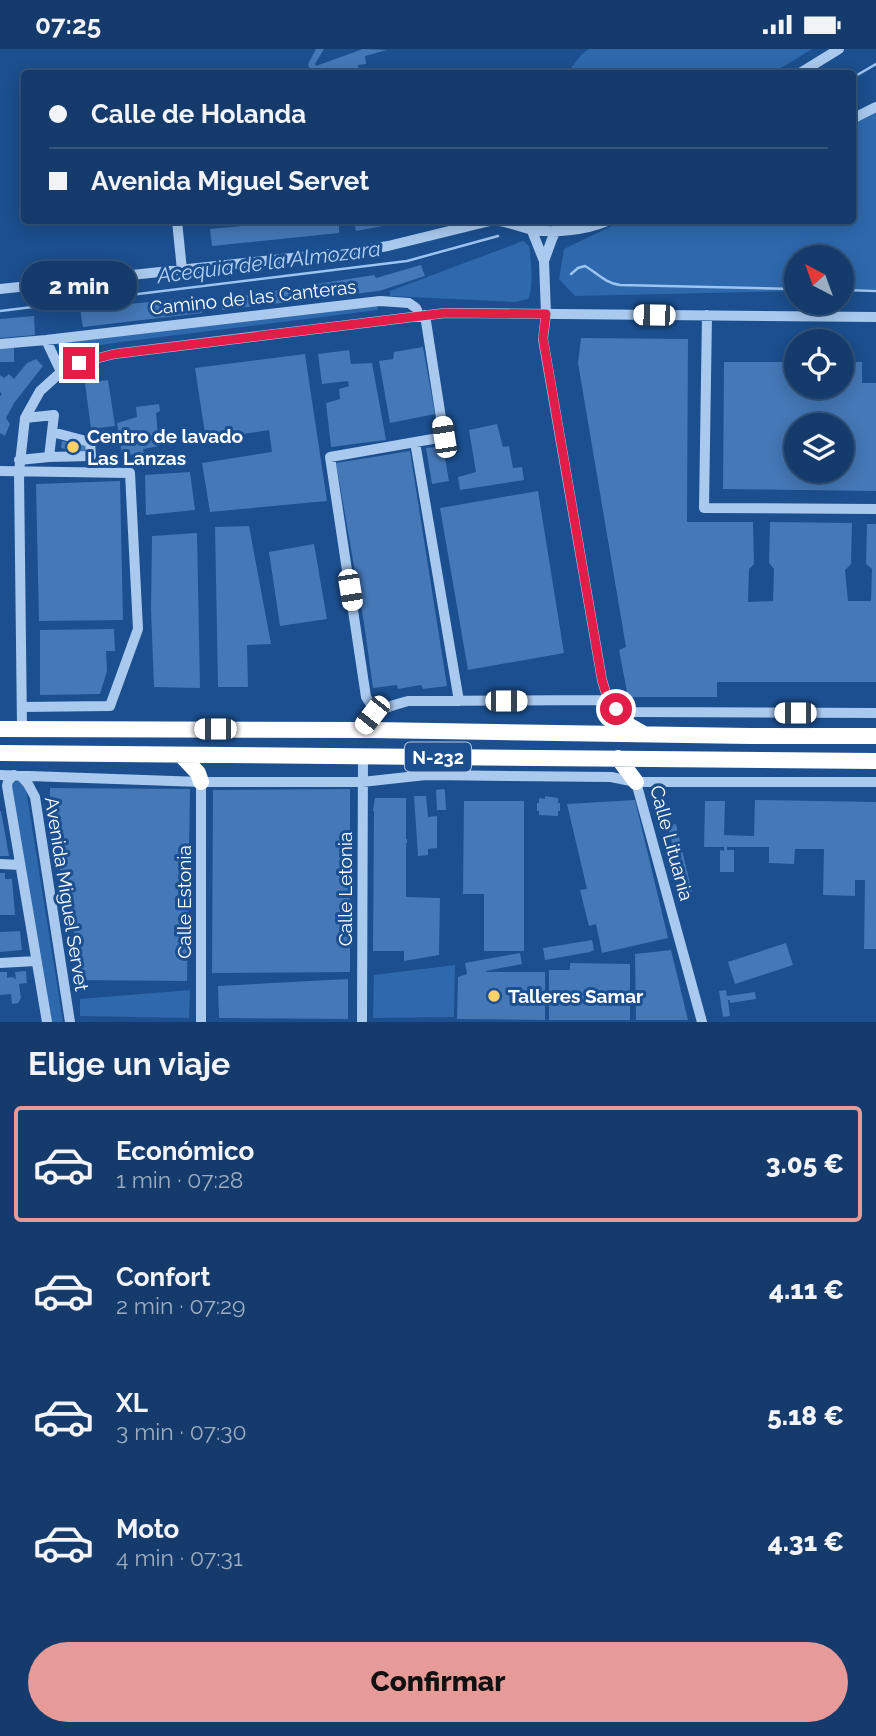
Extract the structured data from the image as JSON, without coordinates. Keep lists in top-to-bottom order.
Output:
{
  "streets": {
    "highway": ["N-232"],
    "street": [
      "Camino de las Canteras",
      "Calle Lituania",
      "Calle Letonia",
      "Avenida Miguel Servet",
      "Calle Estonia"
    ]
  },
  "crossings": [
    ["N-232", "Calle Letonia"]
  ],
  "water": ["Acequia de la Almozara"],
  "places": ["Centro de lavado Las Lanzas", "Talleres Samar"],
  "north": "top left",
  "page": {
    "status": "07:25",
    "banner": ["Calle de Holanda", "Avenida Miguel Servet"],
    "bubble": "2 min",
    "heading": "Elige un viaje",
    "list": [
      {
        "name": "Económico",
        "note": "1 min · 07:28",
        "value": "3.05 €"
      },
      {
        "name": "Confort",
        "note": "2 min · 07:29",
        "value": "4.11 €"
      },
      {
        "name": "XL",
        "note": "3 min · 07:30",
        "value": "5.18 €"
      },
      {
        "name": "Moto",
        "note": "4 min · 07:31",
        "value": "4.31 €"
      }
    ],
    "buttons": "Confirmar"
  }
}
